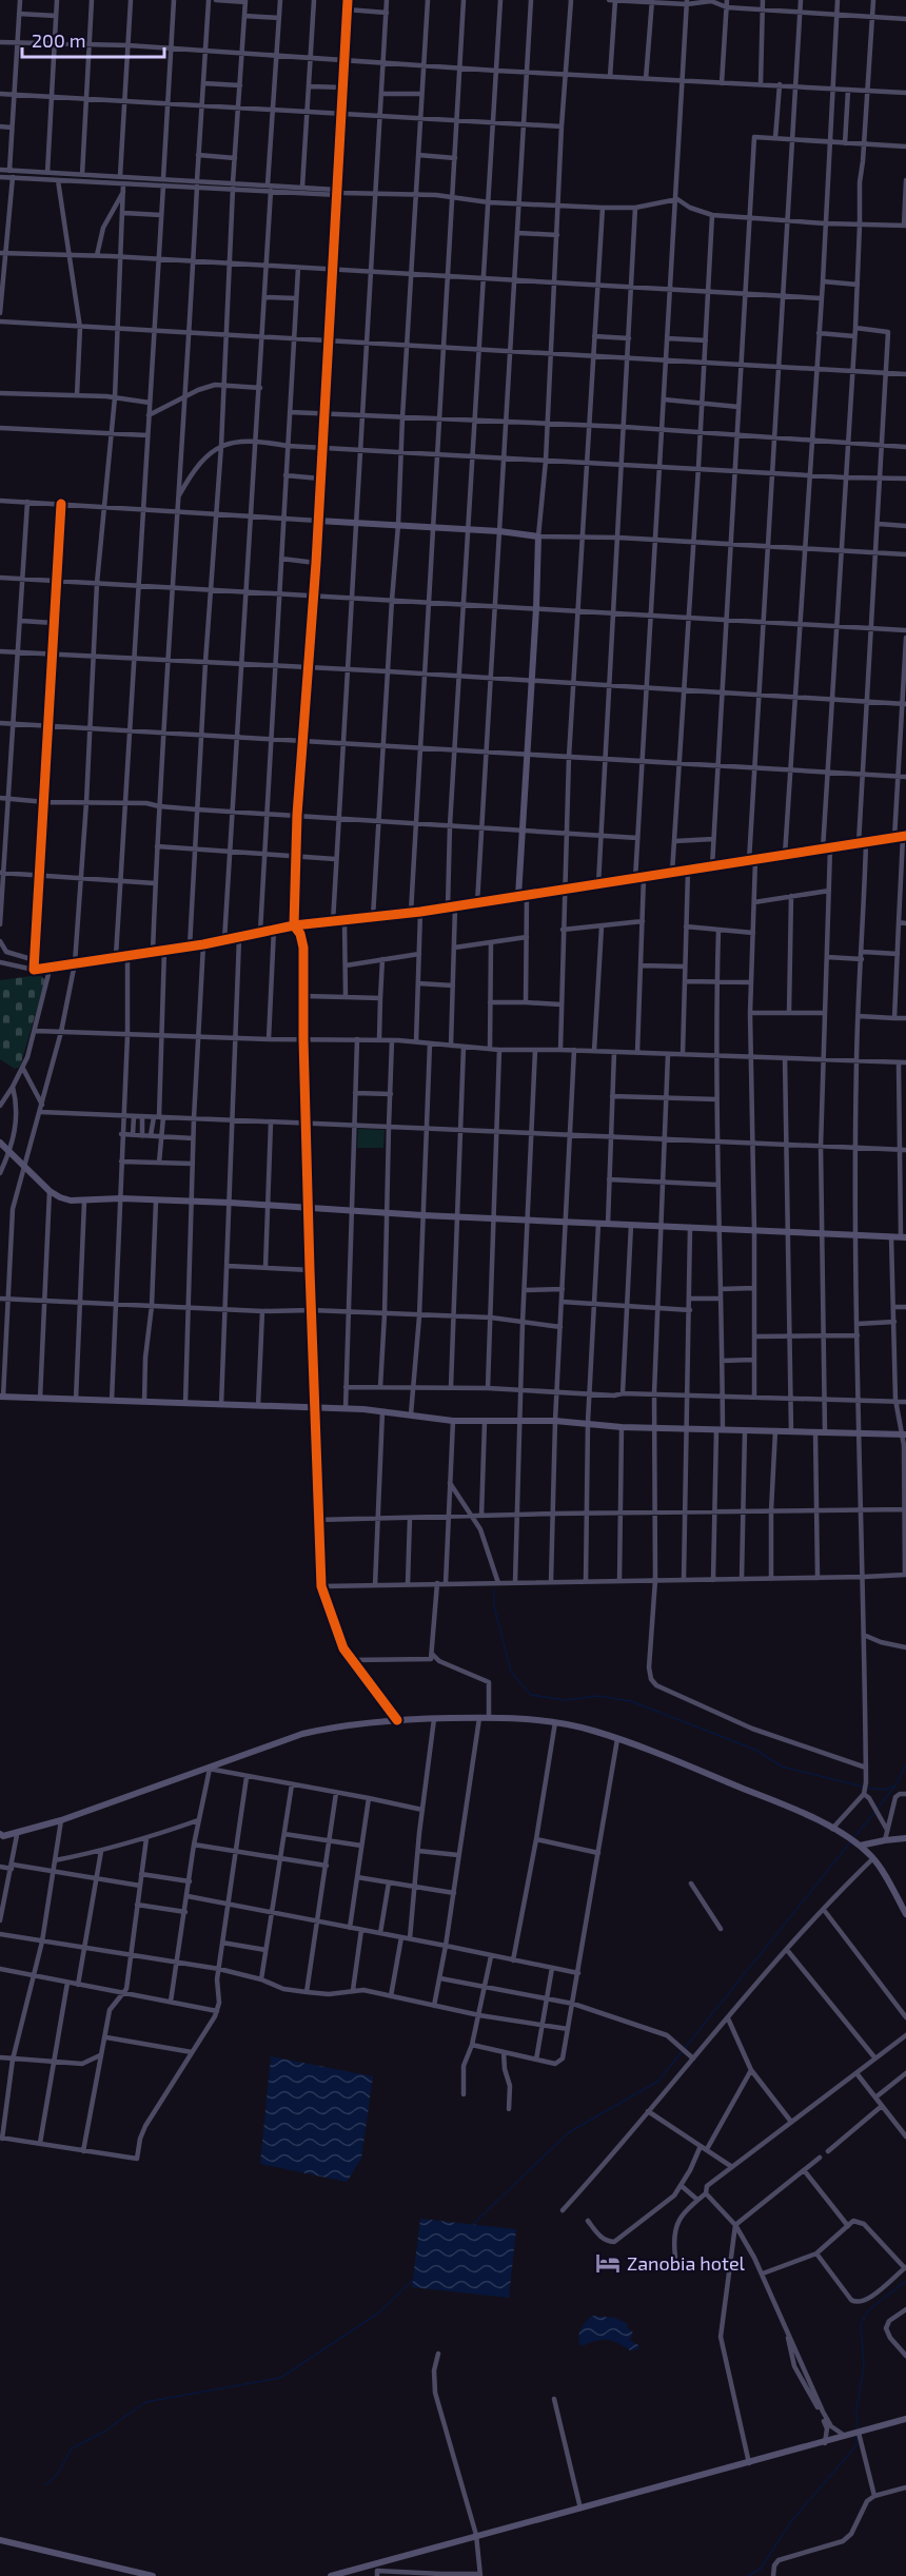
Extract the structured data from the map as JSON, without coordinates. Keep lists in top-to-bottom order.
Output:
{
  "places": {
    "hotel": ["Zanobia hotel"]
  },
  "scale_bar": "200 m"
}
